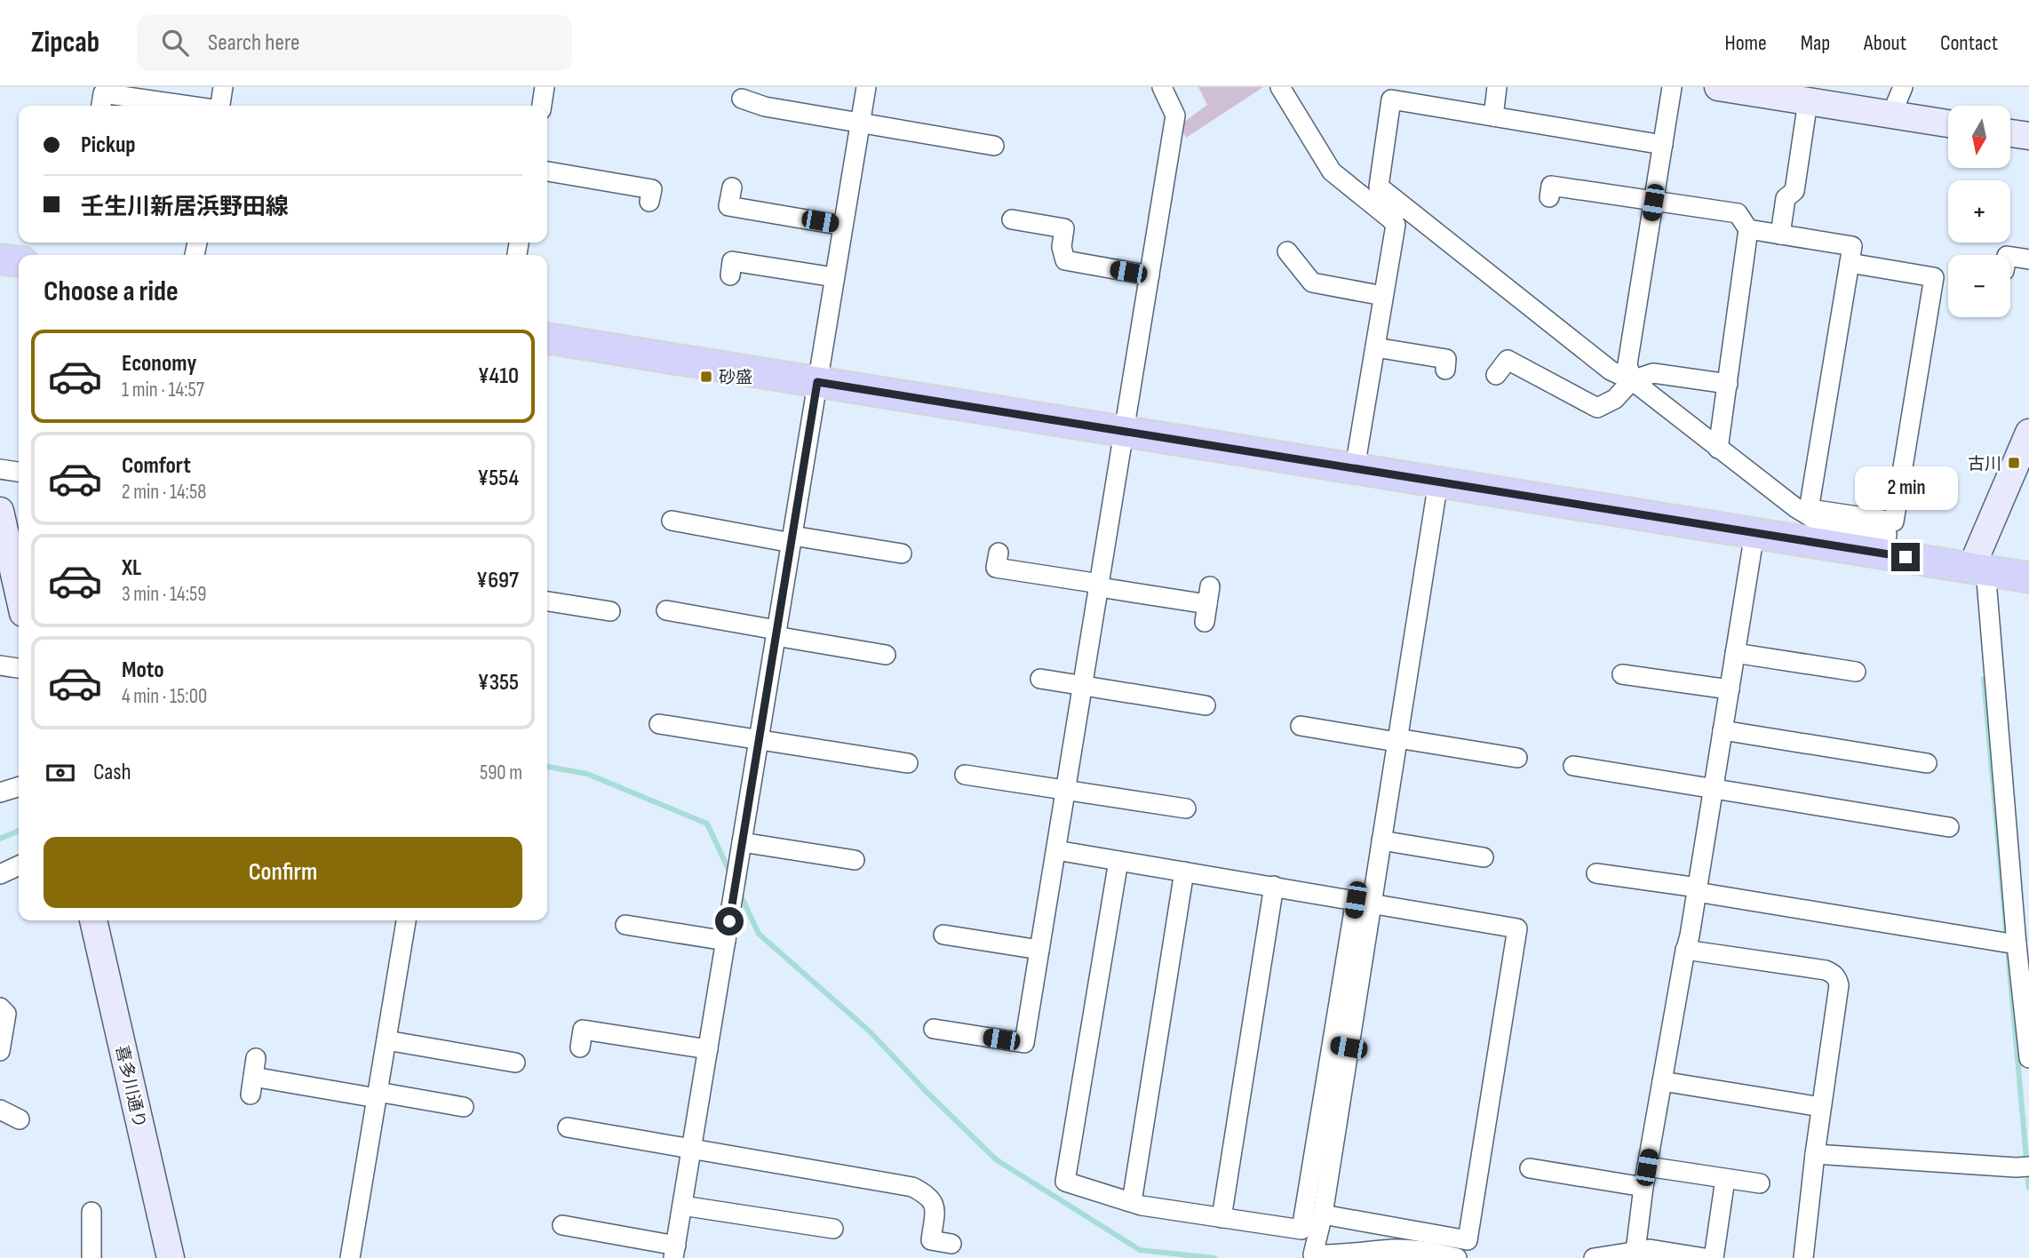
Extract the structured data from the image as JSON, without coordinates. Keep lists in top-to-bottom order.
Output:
{
  "streets": {
    "street": ["喜多川通り"]
  },
  "places": {
    "transit": ["砂盛", "古川"]
  },
  "north": "bottom",
  "page": {
    "header": "Zipcab",
    "search": "Search here",
    "nav": [
      "Home",
      "Map",
      "About",
      "Contact"
    ],
    "map_buttons": ["+", "−"],
    "banner": ["Pickup", "壬生川新居浜野田線"],
    "heading": "Choose a ride",
    "list": [
      {
        "name": "Economy",
        "note": "1 min · 14:57",
        "value": "¥410"
      },
      {
        "name": "Comfort",
        "note": "2 min · 14:58",
        "value": "¥554"
      },
      {
        "name": "XL",
        "note": "3 min · 14:59",
        "value": "¥697"
      },
      {
        "name": "Moto",
        "note": "4 min · 15:00",
        "value": "¥355"
      }
    ],
    "bubble": "2 min",
    "pay": ["Cash", "590 m"],
    "buttons": "Confirm"
  }
}
